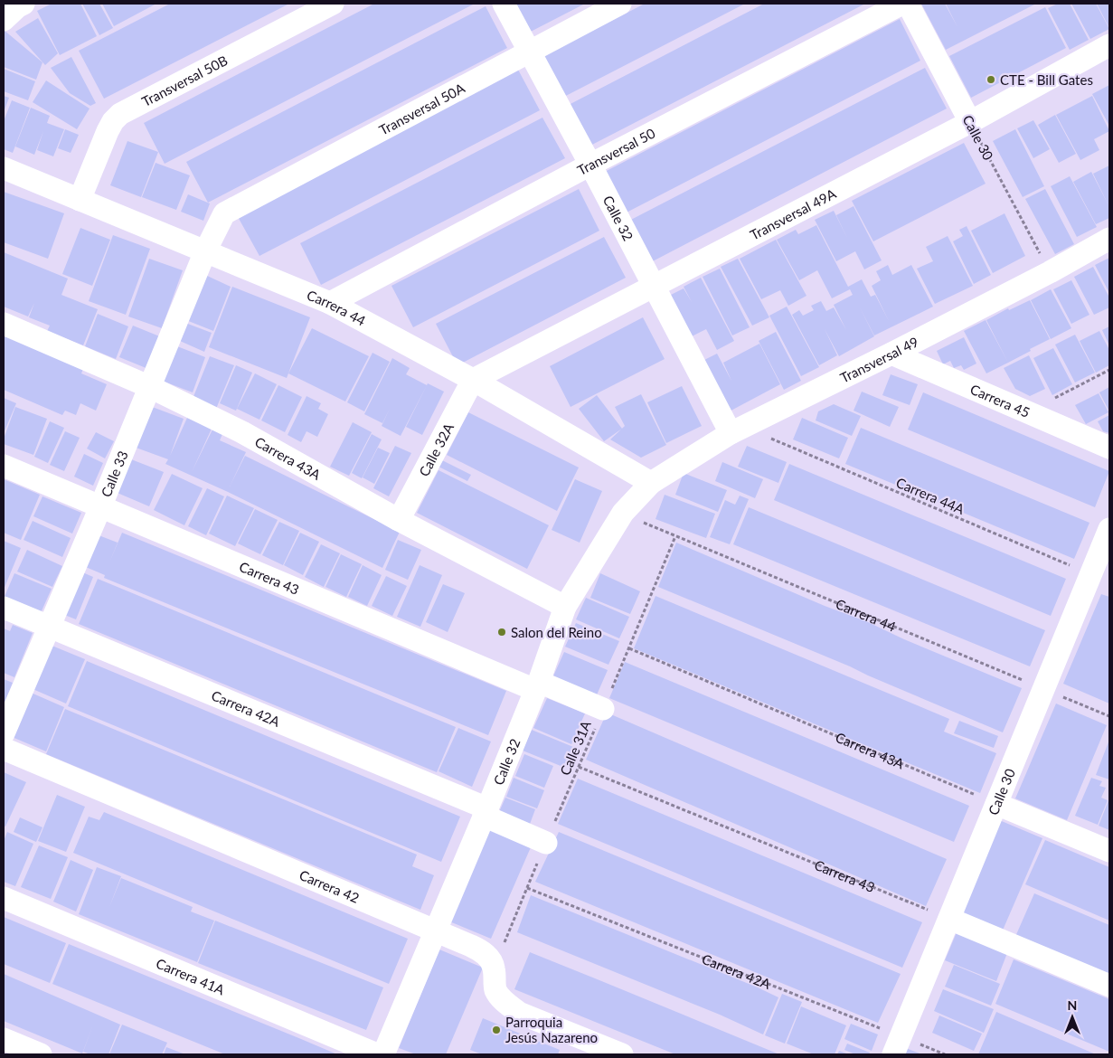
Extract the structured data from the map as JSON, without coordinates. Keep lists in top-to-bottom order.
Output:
{
  "streets": {
    "street": [
      "Transversal 50B",
      "Transversal 50A",
      "Calle 30",
      "Transversal 50",
      "Transversal 49A",
      "Calle 32",
      "Carrera 44",
      "Transversal 49",
      "Carrera 45",
      "Calle 32A",
      "Carrera 43A",
      "Calle 33",
      "Carrera 43",
      "Carrera 42A",
      "Carrera 42",
      "Carrera 41A"
    ],
    "path": ["Carrera 44A", "Calle 31A"]
  },
  "crossings": [
    ["Transversal 50B", "Carrera 44"],
    ["Transversal 50A", "Calle 32"],
    ["Transversal 50A", "Calle 33"],
    ["Calle 30", "Transversal 49A"],
    ["Calle 30", "Carrera 44"],
    ["Calle 30", "Transversal 49"],
    ["Calle 30", "Carrera 43A"],
    ["Calle 30", "Carrera 44A"],
    ["Calle 30", "Carrera 43"],
    ["Calle 30", "Carrera 42A"],
    ["Transversal 50", "Calle 32"],
    ["Transversal 50", "Carrera 44"],
    ["Transversal 49A", "Calle 32"],
    ["Transversal 49A", "Carrera 44"],
    ["Transversal 49A", "Calle 32A"],
    ["Calle 32", "Carrera 44"],
    ["Calle 32", "Transversal 49"],
    ["Calle 32", "Carrera 43A"],
    ["Calle 32", "Carrera 44A"],
    ["Calle 32", "Carrera 43"],
    ["Calle 32", "Carrera 42A"],
    ["Calle 32", "Carrera 42"],
    ["Carrera 44", "Transversal 49"],
    ["Carrera 44", "Calle 32A"],
    ["Carrera 44", "Calle 33"],
    ["Carrera 44", "Calle 31A"],
    ["Transversal 49", "Carrera 45"],
    ["Transversal 49", "Carrera 44A"],
    ["Calle 32A", "Carrera 43A"],
    ["Carrera 43A", "Calle 33"],
    ["Carrera 43A", "Calle 31A"],
    ["Calle 33", "Carrera 43"],
    ["Calle 33", "Carrera 42A"],
    ["Carrera 43", "Calle 31A"],
    ["Carrera 42A", "Calle 31A"],
    ["Calle 31A", "Carrera 42"]
  ],
  "places": ["CTE - Bill Gates", "Salon del Reino", "Parroquia Jesús Nazareno"],
  "north": "top"
}
